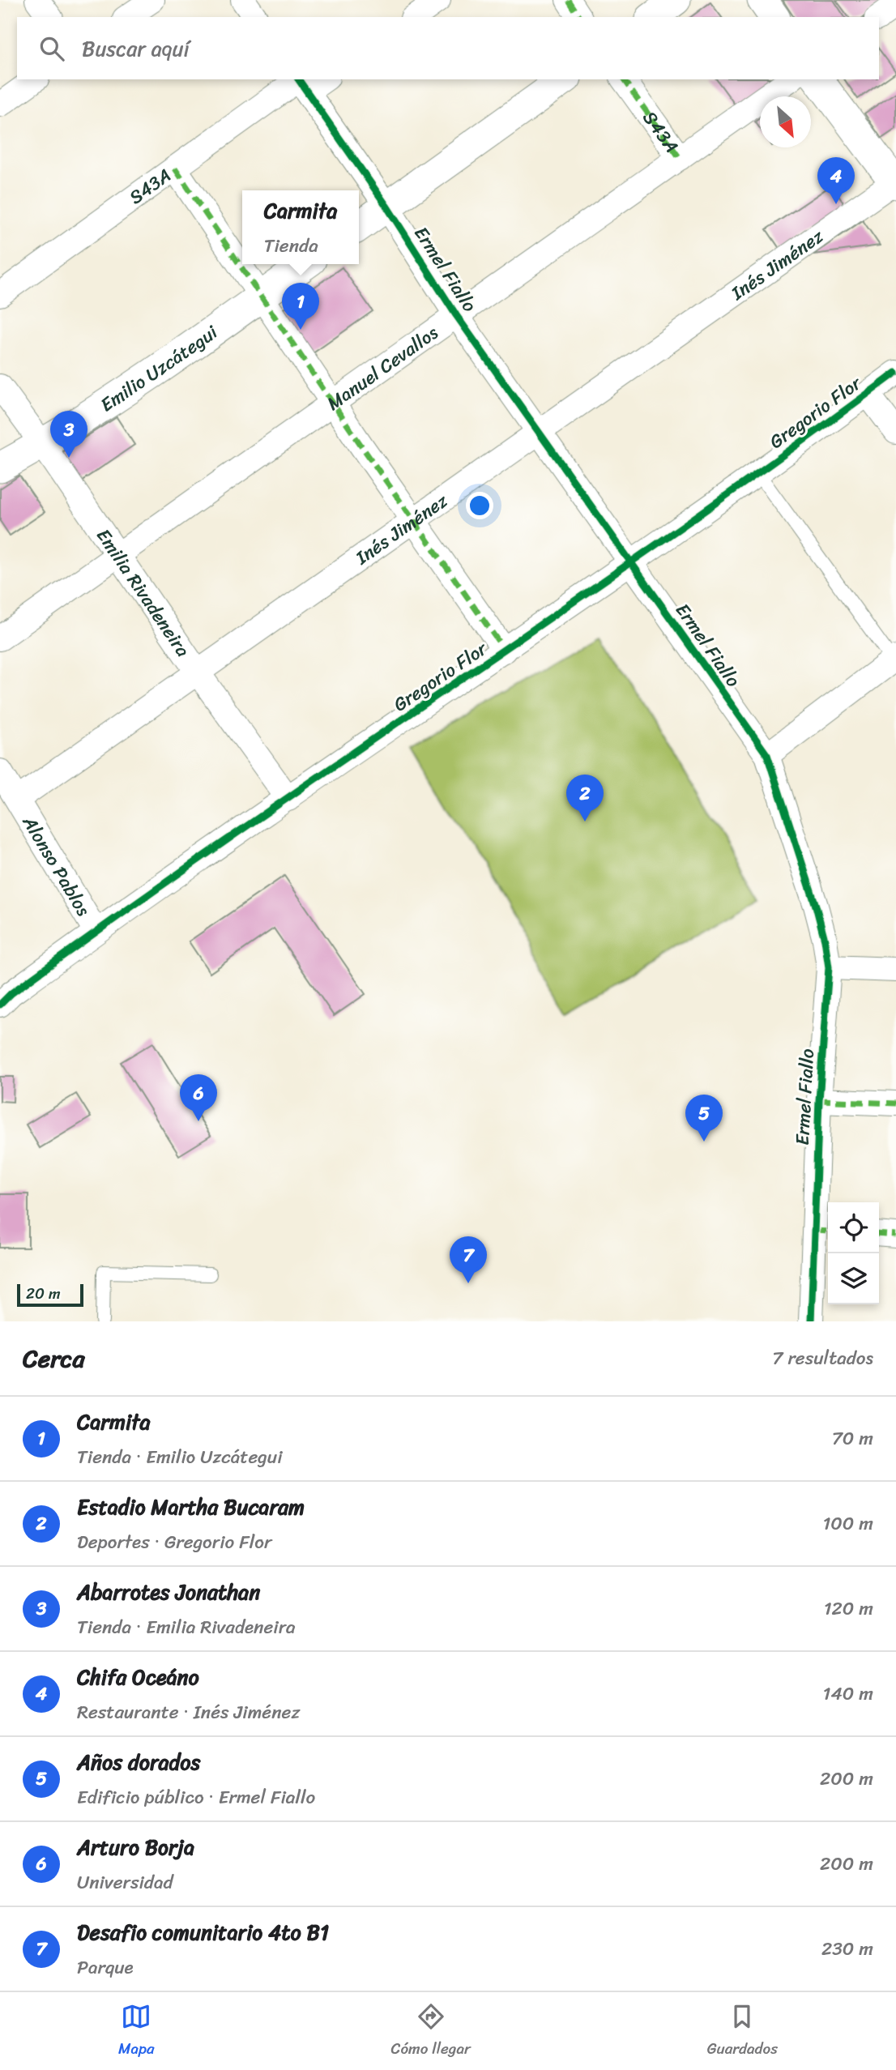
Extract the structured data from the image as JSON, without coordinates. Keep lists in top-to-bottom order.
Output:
{
  "streets": {
    "street": [
      "S43A",
      "Inés Jiménez",
      "Ermel Fiallo",
      "Emilio Uzcátegui",
      "Manuel Cevallos",
      "Gregorio Flor",
      "Emilia Rivadeneira",
      "Alonso Pablos"
    ]
  },
  "crossings": [
    ["S43A", "Ermel Fiallo"],
    ["S43A", "Manuel Cevallos"],
    ["Inés Jiménez", "Ermel Fiallo"],
    ["Inés Jiménez", "Emilia Rivadeneira"],
    ["Inés Jiménez", "Alonso Pablos"],
    ["Ermel Fiallo", "Manuel Cevallos"],
    ["Ermel Fiallo", "Gregorio Flor"],
    ["Emilio Uzcátegui", "Emilia Rivadeneira"],
    ["Manuel Cevallos", "Emilia Rivadeneira"],
    ["Gregorio Flor", "Emilia Rivadeneira"],
    ["Gregorio Flor", "Alonso Pablos"]
  ],
  "scale_bar": "20 m",
  "north": "bottom right",
  "page": {
    "search": "Buscar aquí",
    "pins": [
      "4",
      "1",
      "3",
      "2",
      "6",
      "5",
      "7"
    ],
    "popup": ["Carmita", "Tienda"],
    "scale": "20 m",
    "heading": ["Cerca", "7 resultados"],
    "list": [
      {
        "mark": "1",
        "name": "Carmita",
        "note": "Tienda · Emilio Uzcátegui",
        "value": "70 m"
      },
      {
        "mark": "2",
        "name": "Estadio Martha Bucaram",
        "note": "Deportes · Gregorio Flor",
        "value": "100 m"
      },
      {
        "mark": "3",
        "name": "Abarrotes Jonathan",
        "note": "Tienda · Emilia Rivadeneira",
        "value": "120 m"
      },
      {
        "mark": "4",
        "name": "Chifa Oceáno",
        "note": "Restaurante · Inés Jiménez",
        "value": "140 m"
      },
      {
        "mark": "5",
        "name": "Años dorados",
        "note": "Edificio público · Ermel Fiallo",
        "value": "200 m"
      },
      {
        "mark": "6",
        "name": "Arturo Borja",
        "note": "Universidad",
        "value": "200 m"
      },
      {
        "mark": "7",
        "name": "Desafio comunitario 4to B1",
        "note": "Parque",
        "value": "230 m"
      }
    ],
    "nav": ["Mapa", "Cómo llegar", "Guardados"]
  }
}
